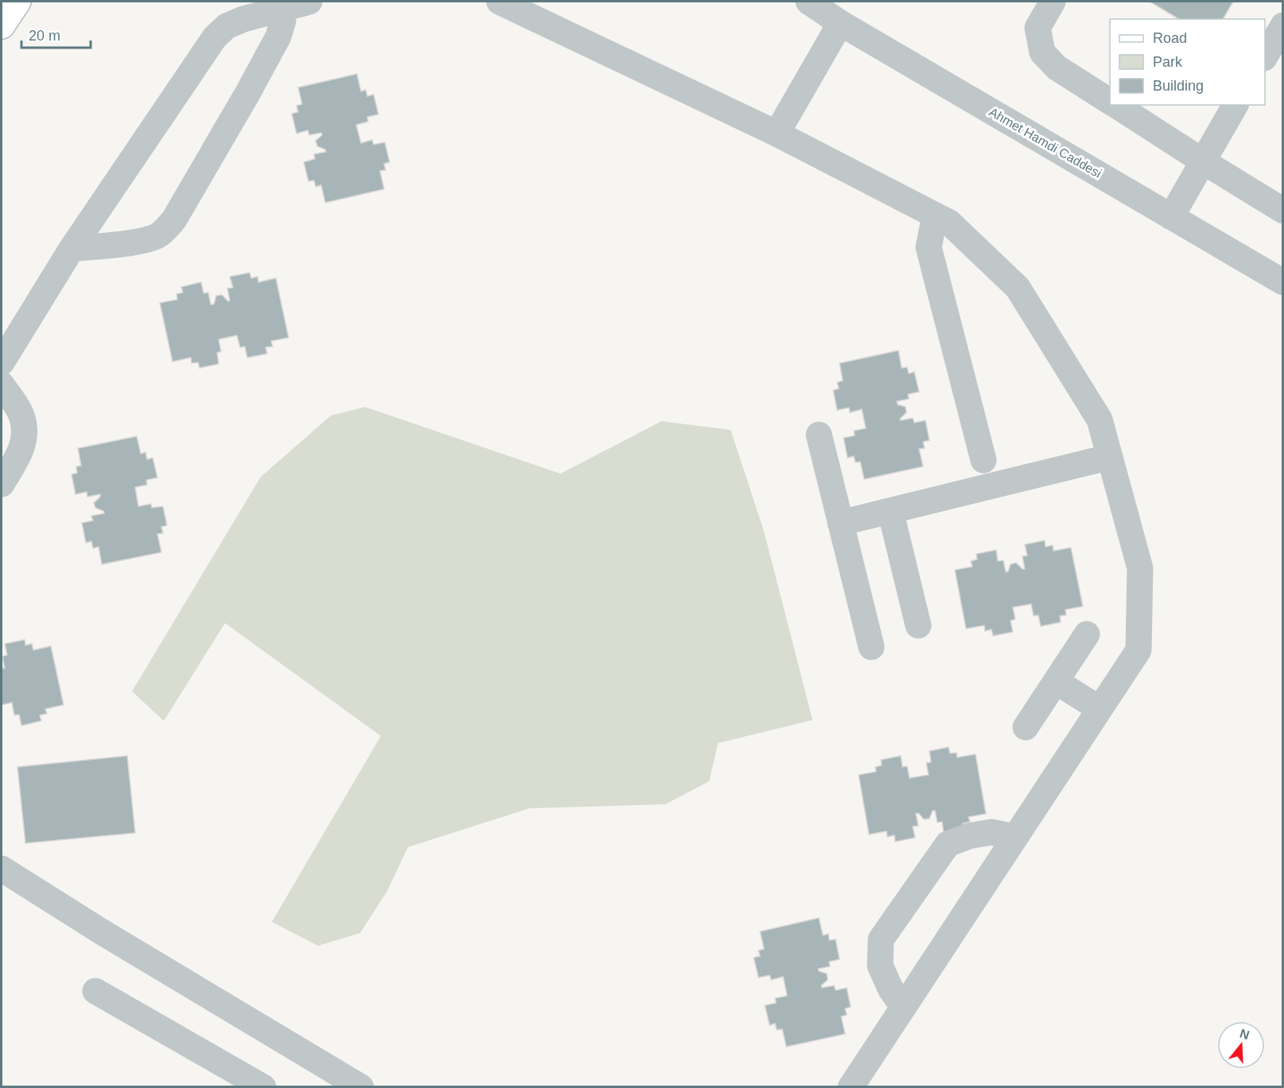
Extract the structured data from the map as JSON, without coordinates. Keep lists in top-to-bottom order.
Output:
{
  "streets": {
    "street": ["Ahmet Hamdi Caddesi"]
  },
  "legend": ["Road", "Park", "Building"],
  "scale_bar": "20 m",
  "north": "top"
}
